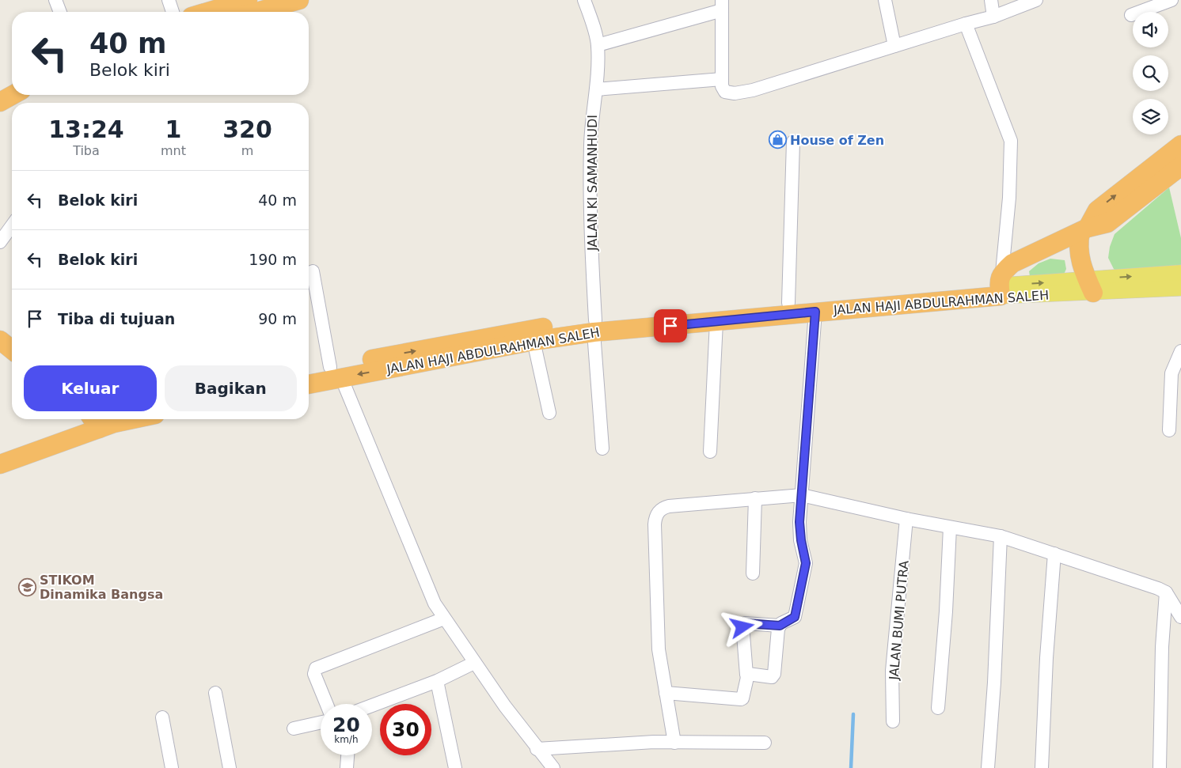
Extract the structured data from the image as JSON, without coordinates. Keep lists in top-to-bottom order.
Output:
{
  "streets": {
    "highway": ["JALAN HAJI ABDULRAHMAN SALEH"],
    "street": ["JALAN KI SAMANHUDI", "JALAN BUMI PUTRA"]
  },
  "crossings": [
    ["JALAN KI SAMANHUDI", "JALAN HAJI ABDULRAHMAN SALEH"]
  ],
  "places": {
    "shop": ["House of Zen"],
    "school or university": ["STIKOM Dinamika Bangsa"]
  },
  "page": {
    "turn": ["40 m", "Belok kiri"],
    "eta": [
      "13:24",
      "Tiba",
      "1",
      "mnt",
      "320",
      "m"
    ],
    "list": [
      {
        "name": "Belok kiri",
        "value": "40 m"
      },
      {
        "name": "Belok kiri",
        "value": "190 m"
      },
      {
        "name": "Tiba di tujuan",
        "value": "90 m"
      }
    ],
    "buttons": ["Keluar", "Bagikan"],
    "speed": "20 km/h",
    "limit": "30"
  }
}
